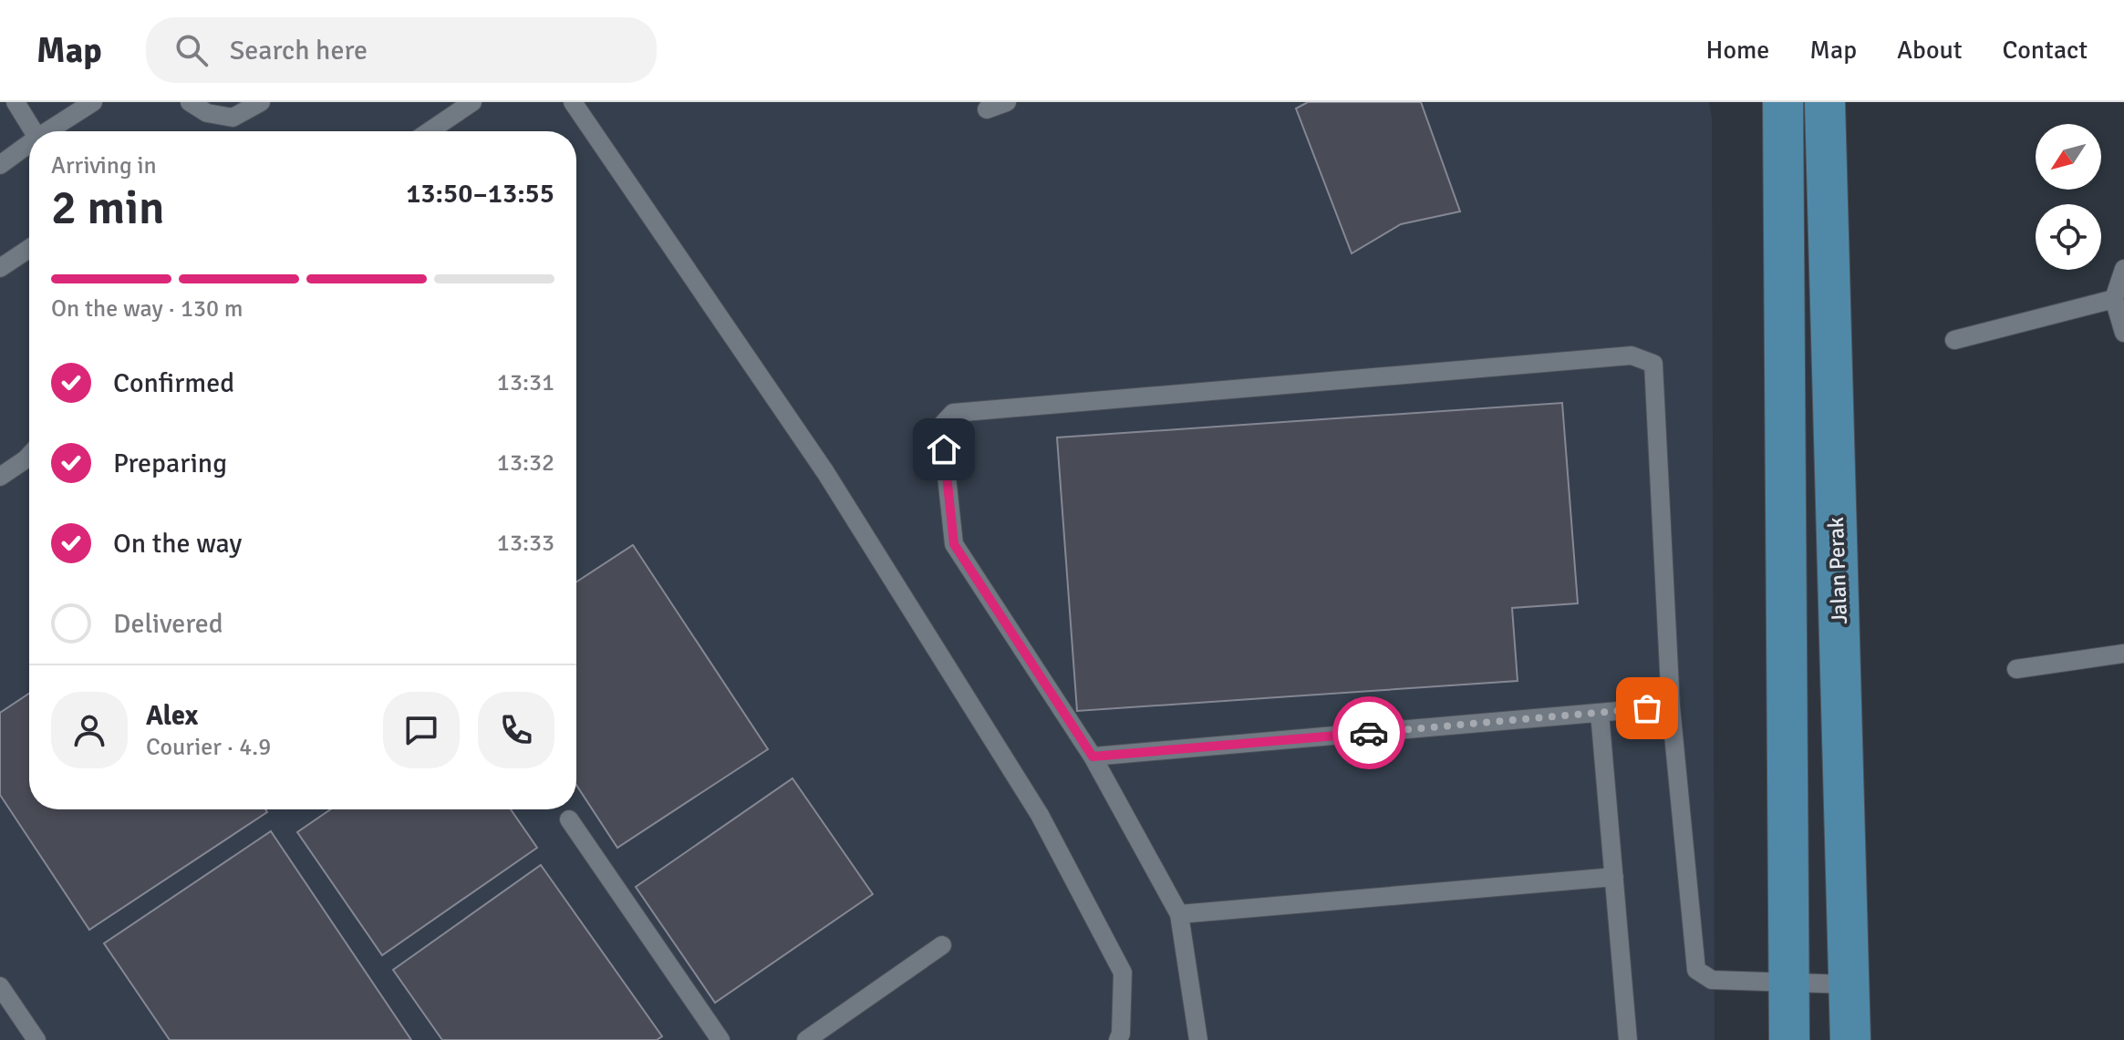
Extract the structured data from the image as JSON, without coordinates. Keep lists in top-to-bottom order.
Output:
{
  "streets": {
    "main road": ["Jalan Perak"]
  },
  "north": "bottom left",
  "page": {
    "header": "Map",
    "search": "Search here",
    "nav": [
      "Home",
      "Map",
      "About",
      "Contact"
    ],
    "heading": ["2 min", "Arriving in", "13:50–13:55"],
    "panel": ["Alex", "Courier · 4.9"],
    "bar": "On the way · 130 m",
    "list": [
      ["Confirmed", "13:31"],
      ["Preparing", "13:32"],
      ["On the way", "13:33"],
      "Delivered"
    ]
  }
}
